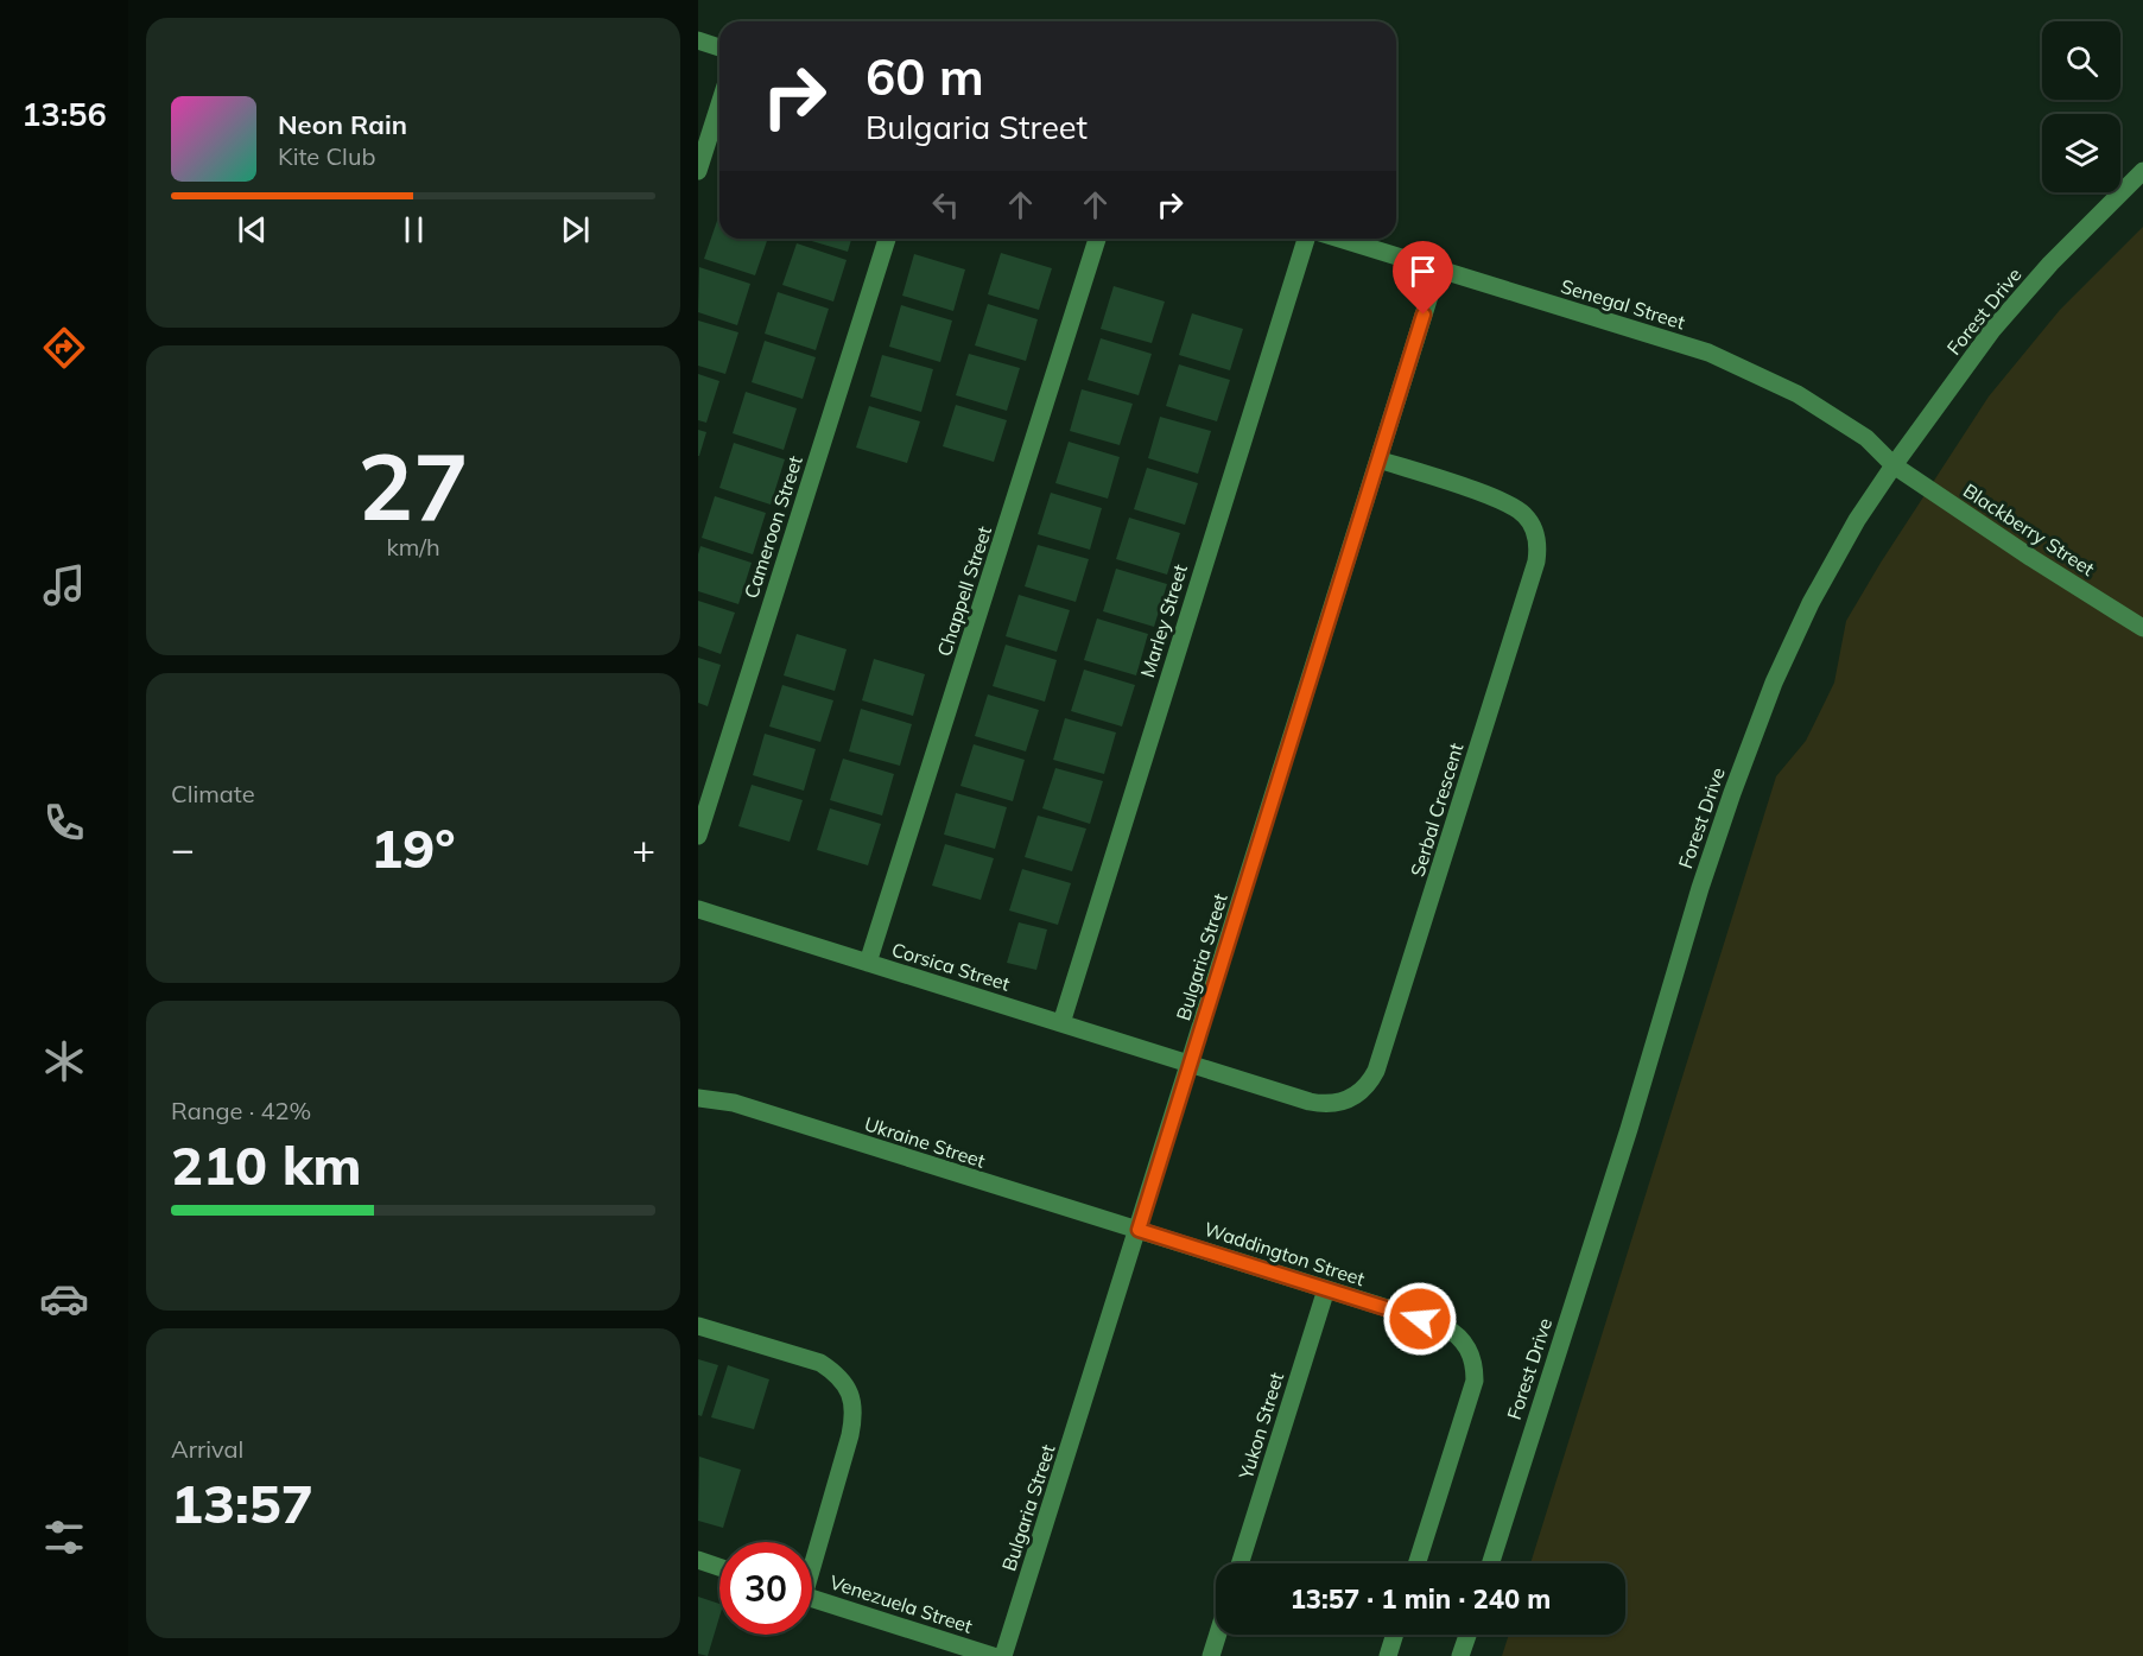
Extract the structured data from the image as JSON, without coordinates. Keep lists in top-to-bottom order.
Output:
{
  "streets": {
    "street": [
      "Senegal Street",
      "Forest Drive",
      "Cameroon Street",
      "Blackberry Street",
      "Chappell Street",
      "Marley Street",
      "Serbal Crescent",
      "Bulgaria Street",
      "Corsica Street",
      "Ukraine Street",
      "Waddington Street",
      "Yukon Street",
      "Venezuela Street"
    ]
  },
  "crossings": [
    ["Senegal Street", "Forest Drive"],
    ["Senegal Street", "Blackberry Street"],
    ["Senegal Street", "Bulgaria Street"],
    ["Forest Drive", "Blackberry Street"],
    ["Chappell Street", "Corsica Street"],
    ["Marley Street", "Corsica Street"],
    ["Serbal Crescent", "Bulgaria Street"],
    ["Serbal Crescent", "Corsica Street"],
    ["Bulgaria Street", "Corsica Street"],
    ["Bulgaria Street", "Ukraine Street"],
    ["Bulgaria Street", "Waddington Street"],
    ["Ukraine Street", "Waddington Street"],
    ["Waddington Street", "Yukon Street"]
  ],
  "page": {
    "tabs": "13:56",
    "turn": ["60 m", "Bulgaria Street"],
    "song": ["Neon Rain", "Kite Club"],
    "tile": [
      ["27", "km/h"],
      "Climate",
      ["Range · 42%", "210 km"],
      ["Arrival", "13:57"]
    ],
    "heat": ["−", "19°", "+"],
    "limit": "30",
    "trip": "13:57 · 1 min · 240 m"
  }
}
